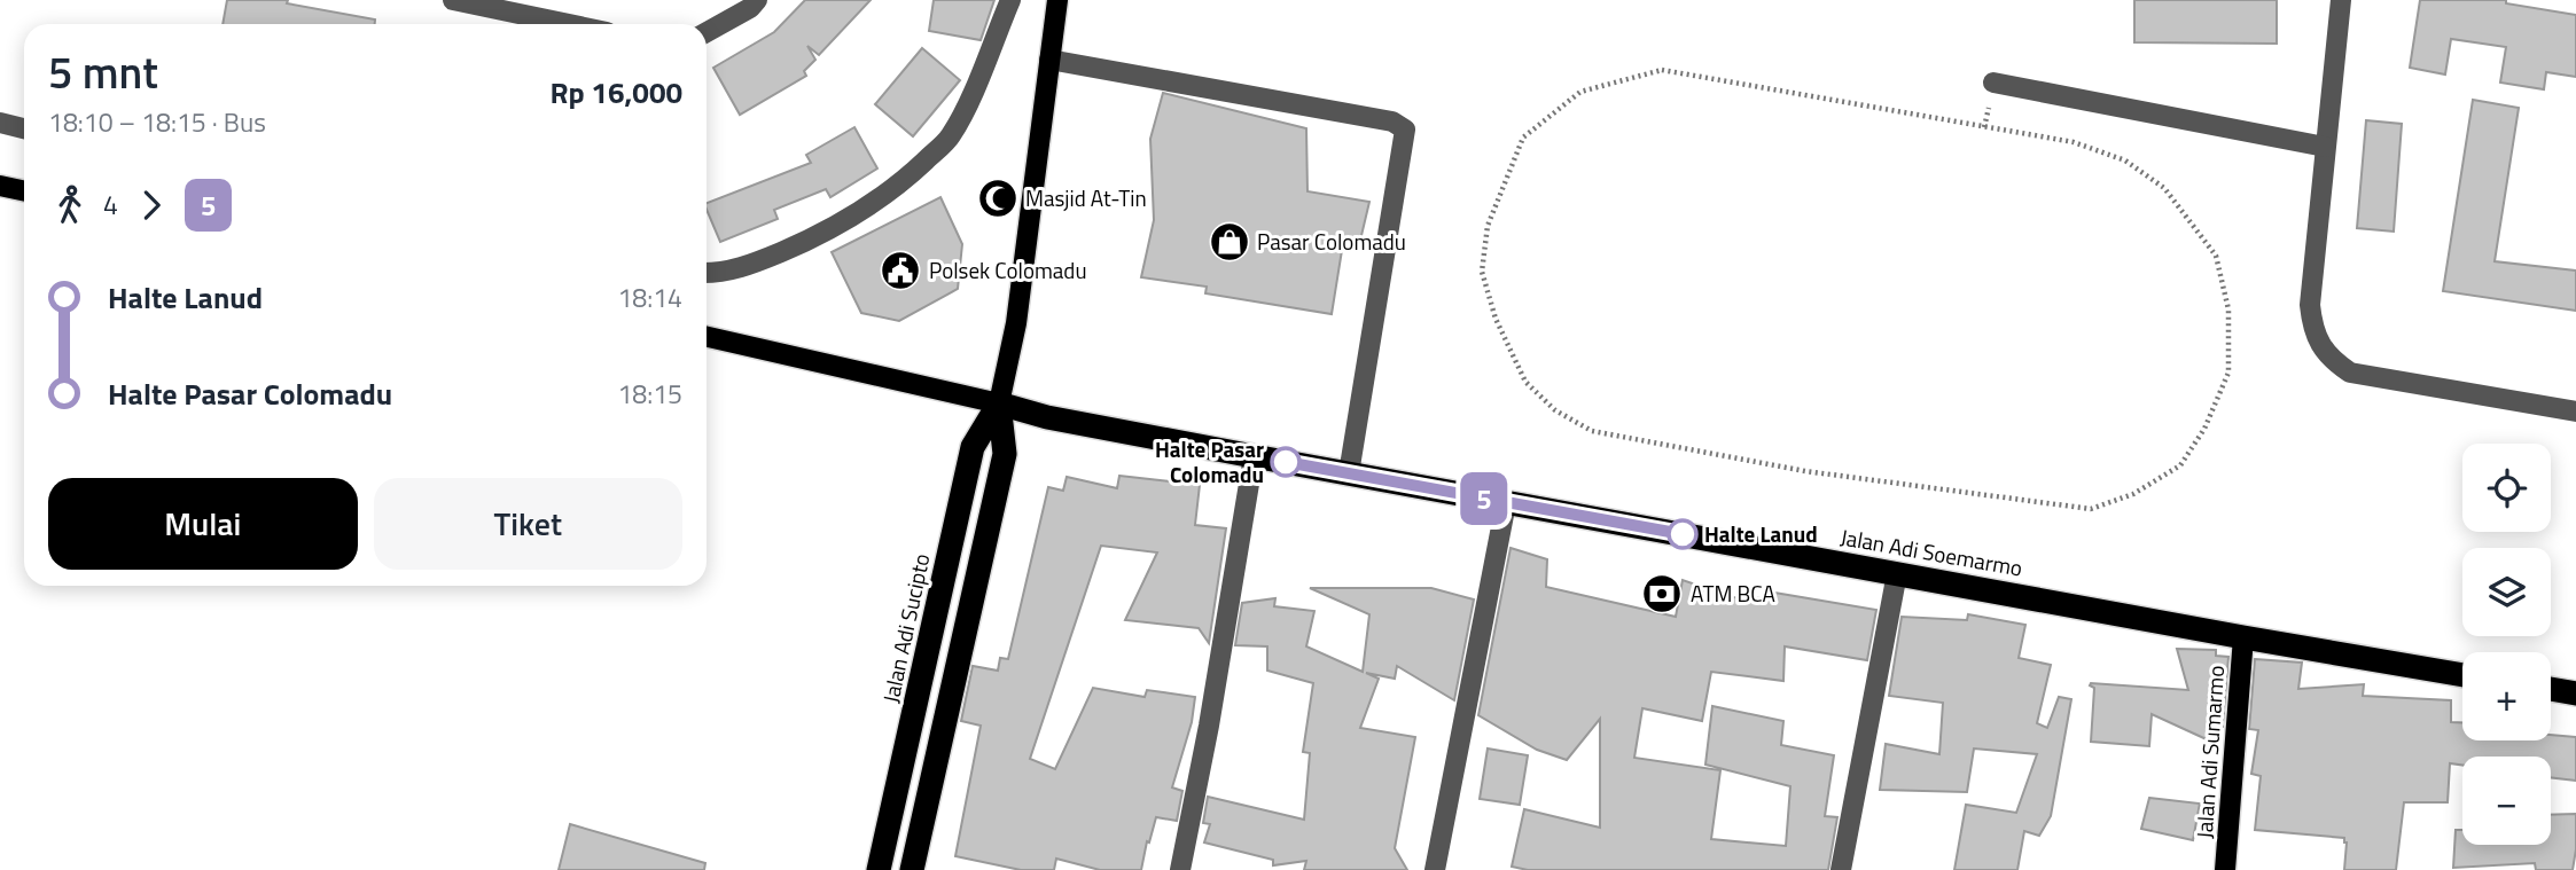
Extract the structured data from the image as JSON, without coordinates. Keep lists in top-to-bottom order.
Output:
{
  "streets": {
    "highway": ["Jalan Adi Soemarmo", "Jalan Adi Sucipto"],
    "main road": ["Jalan Adi Sumarmo"]
  },
  "crossings": [
    ["Jalan Adi Soemarmo", "Jalan Adi Sucipto"],
    ["Jalan Adi Soemarmo", "Jalan Adi Sumarmo"]
  ],
  "places": {
    "mosque": ["Masjid At-Tin"],
    "shop": ["Pasar Colomadu"],
    "public building": ["Polsek Colomadu"],
    "other": ["Halte Pasar Colomadu", "Halte Lanud"],
    "bank": ["ATM BCA"]
  },
  "lines": ["bus line 5"],
  "page": {
    "on_map": "5",
    "heading": ["5 mnt", "18:10 – 18:15 · Bus", "Rp 16,000"],
    "legs": ["4", "5"],
    "list": [
      {
        "name": "Halte Lanud",
        "value": "18:14"
      },
      {
        "name": "Halte Pasar Colomadu",
        "value": "18:15"
      }
    ],
    "map_buttons": ["+", "−"],
    "buttons": ["Mulai", "Tiket"]
  }
}
